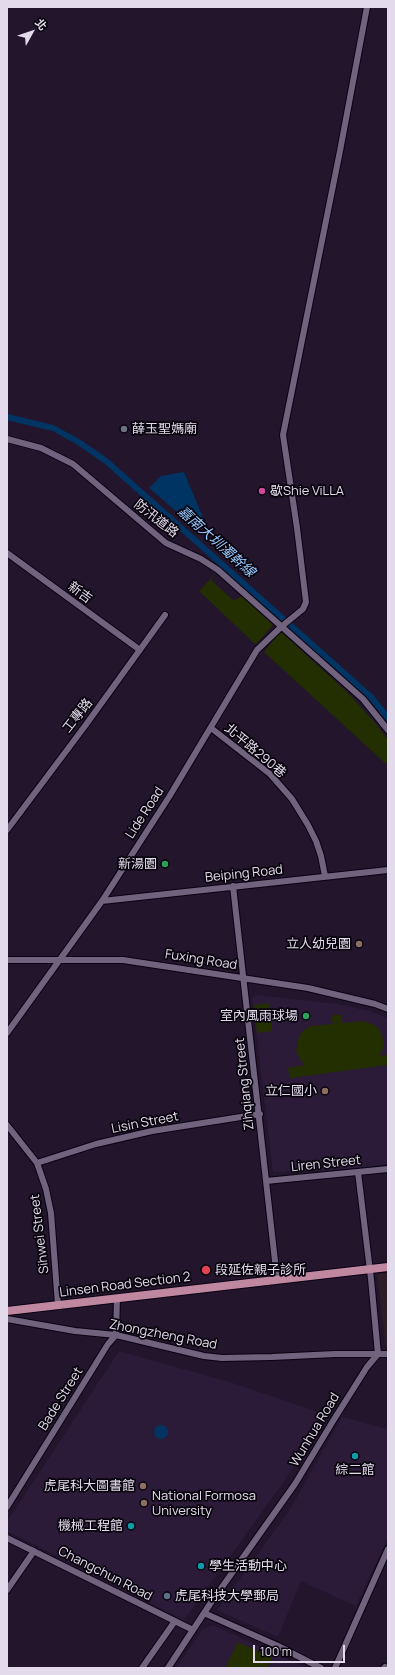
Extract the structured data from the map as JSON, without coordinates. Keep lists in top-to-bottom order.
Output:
{
  "streets": {
    "main road": ["Linsen Road Section 2"],
    "street": [
      "防汛道路",
      "新吉",
      "工專路",
      "北平路290巷",
      "Lide Road",
      "Beiping Road",
      "Fuxing Road",
      "Zihqiang Street",
      "Lisin Street",
      "Liren Street",
      "Sihwei Street",
      "Zhongzheng Road",
      "Bade Street",
      "Wunhua Road",
      "Changchun Road"
    ]
  },
  "crossings": [
    ["防汛道路", "Lide Road"],
    ["新吉", "工專路"],
    ["北平路290巷", "Lide Road"],
    ["北平路290巷", "Beiping Road"],
    ["Lide Road", "Beiping Road"],
    ["Lide Road", "Fuxing Road"],
    ["Beiping Road", "Zihqiang Street"],
    ["Fuxing Road", "Zihqiang Street"],
    ["Zihqiang Street", "Lisin Street"],
    ["Zihqiang Street", "Liren Street"],
    ["Zihqiang Street", "Linsen Road Section 2"],
    ["Lisin Street", "Sihwei Street"],
    ["Sihwei Street", "Linsen Road Section 2"],
    ["Zhongzheng Road", "Bade Street"],
    ["Zhongzheng Road", "Wunhua Road"],
    ["Wunhua Road", "Changchun Road"]
  ],
  "water": ["嘉南大圳濁幹線"],
  "places": [
    "薛玉聖媽廟",
    "歇Shie ViLLA",
    "新湯園",
    "立人幼兒園",
    "室內風雨球場",
    "立仁國小",
    "段延佐親子診所",
    "綜二館",
    "虎尾科大圖書館",
    "National Formosa University",
    "機械工程館",
    "學生活動中心",
    "虎尾科技大學郵局"
  ],
  "scale_bar": "100 m",
  "north": "top right"
}
